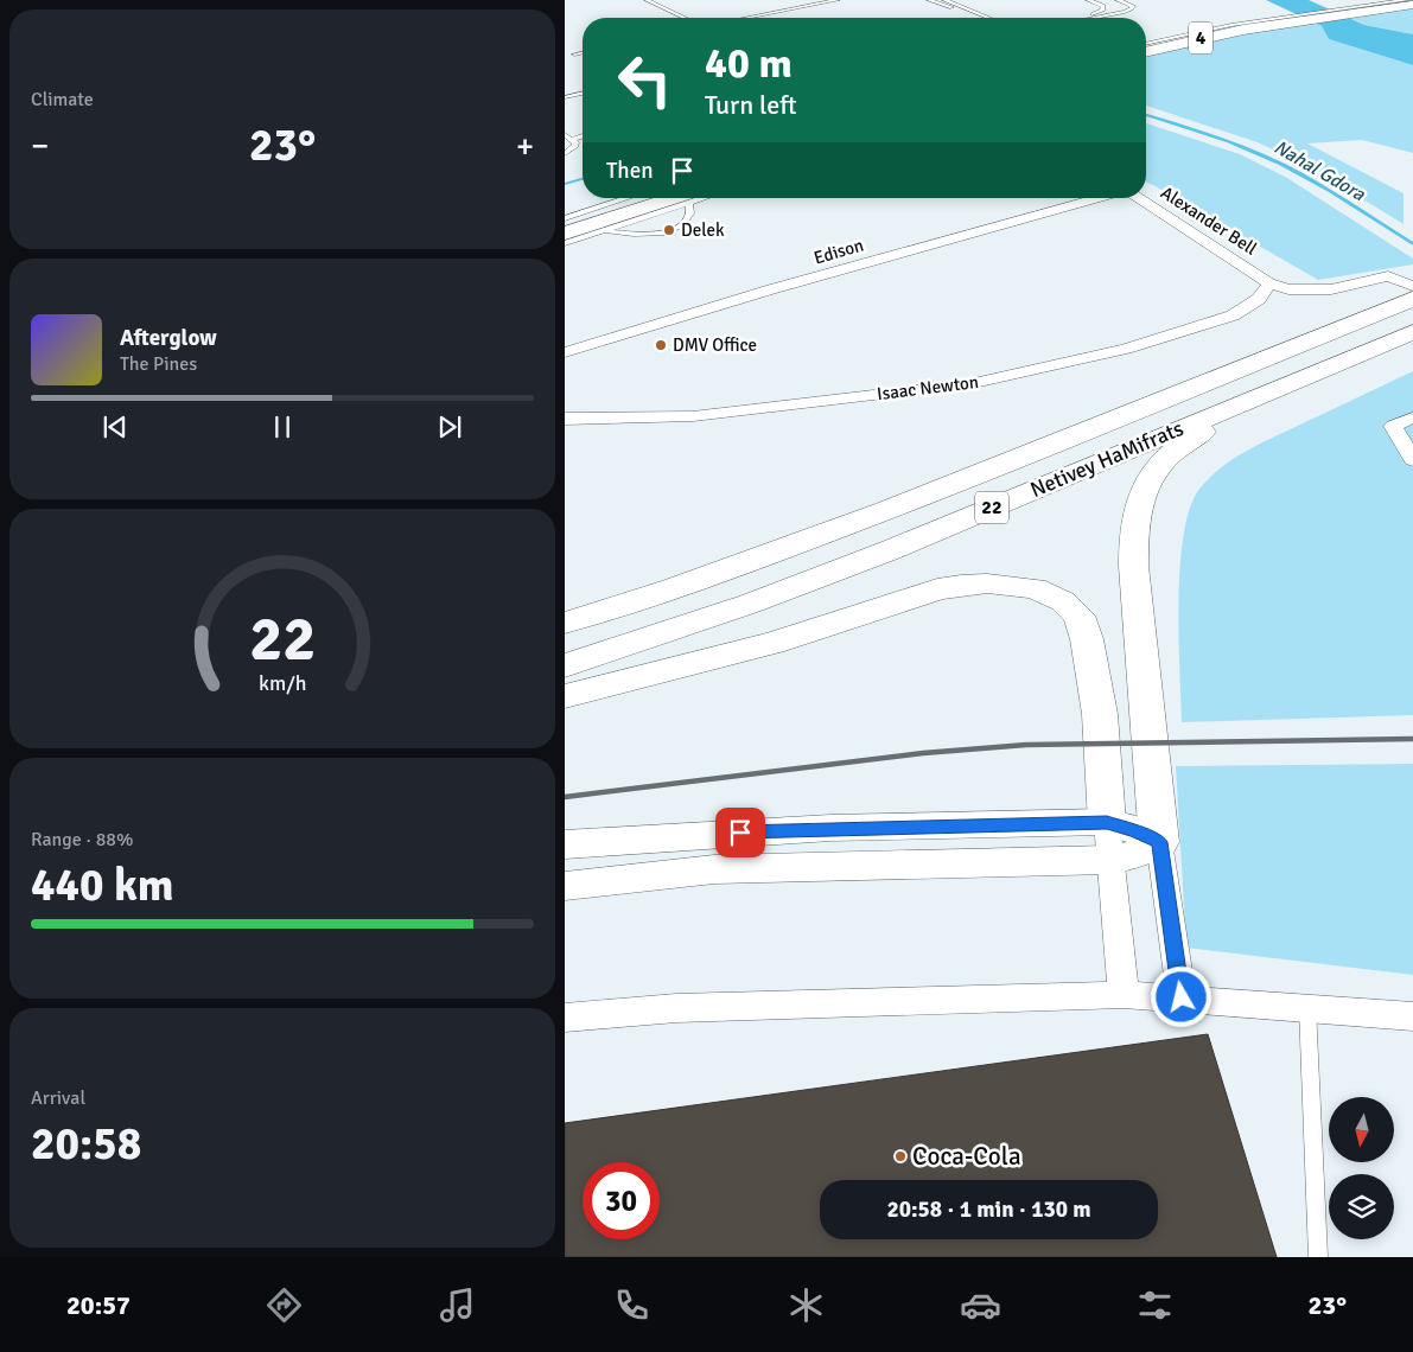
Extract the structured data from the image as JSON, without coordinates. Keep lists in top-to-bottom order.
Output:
{
  "streets": {
    "highway": ["4", "Netivey HaMifrats", "22"],
    "street": ["Alexander Bell", "Edison", "Isaac Newton"]
  },
  "crossings": [
    ["Alexander Bell", "Isaac Newton"]
  ],
  "water": ["Nahal Gdora"],
  "places": ["Delek", "DMV Office", "Coca-Cola"],
  "north": "bottom",
  "page": {
    "tile": [
      "Climate",
      ["Range · 88%", "440 km"],
      ["Arrival", "20:58"]
    ],
    "turn": ["40 m", "Turn left"],
    "heat": ["−", "23°", "+"],
    "then": "Then",
    "song": ["Afterglow", "The Pines"],
    "limit": "30",
    "trip": "20:58 · 1 min · 130 m",
    "tabs": ["20:57", "23°"],
    "gauge": ["22", "km/h"]
  }
}
